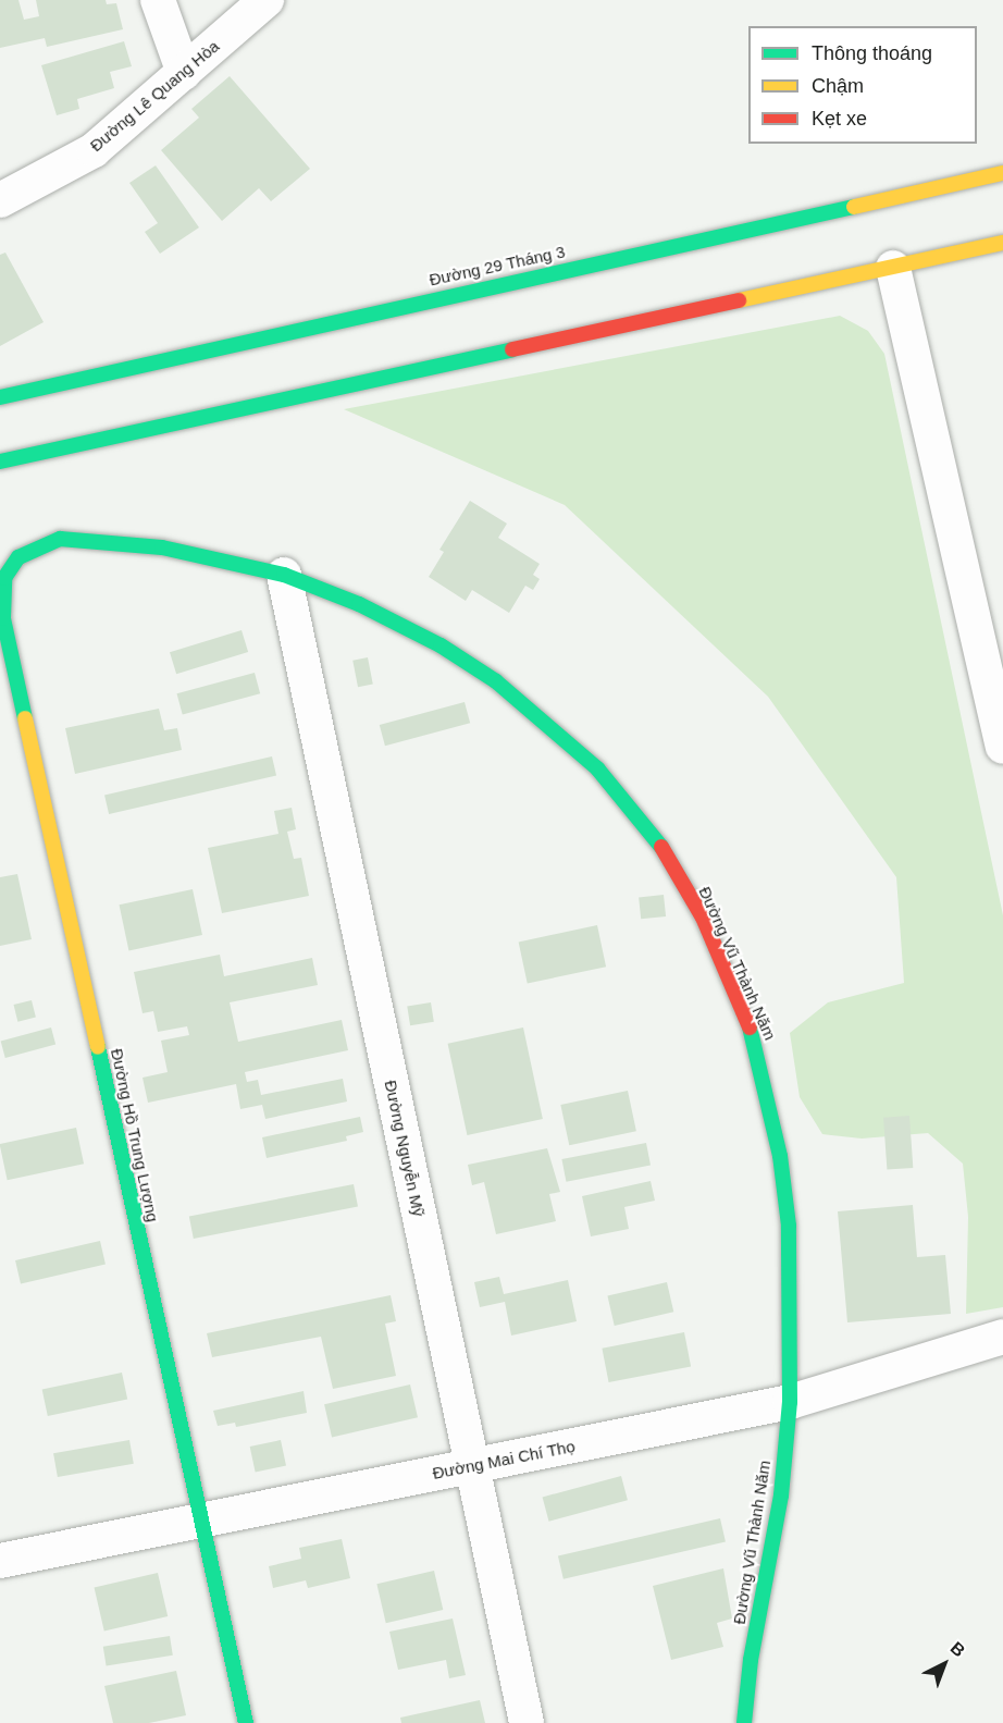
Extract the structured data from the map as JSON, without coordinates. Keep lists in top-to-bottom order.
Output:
{
  "streets": {
    "street": [
      "Đường Lê Quang Hòa",
      "Đường 29 Tháng 3",
      "Đường Vũ Thành Năm",
      "Đường Hồ Trung Lượng",
      "Đường Nguyễn Mỹ",
      "Đường Mai Chí Thọ"
    ]
  },
  "crossings": [
    ["Đường Vũ Thành Năm", "Đường Hồ Trung Lượng"],
    ["Đường Vũ Thành Năm", "Đường Nguyễn Mỹ"],
    ["Đường Vũ Thành Năm", "Đường Mai Chí Thọ"],
    ["Đường Hồ Trung Lượng", "Đường Mai Chí Thọ"],
    ["Đường Nguyễn Mỹ", "Đường Mai Chí Thọ"]
  ],
  "legend": ["Thông thoáng", "Chậm", "Kẹt xe"],
  "north": "top right"
}
